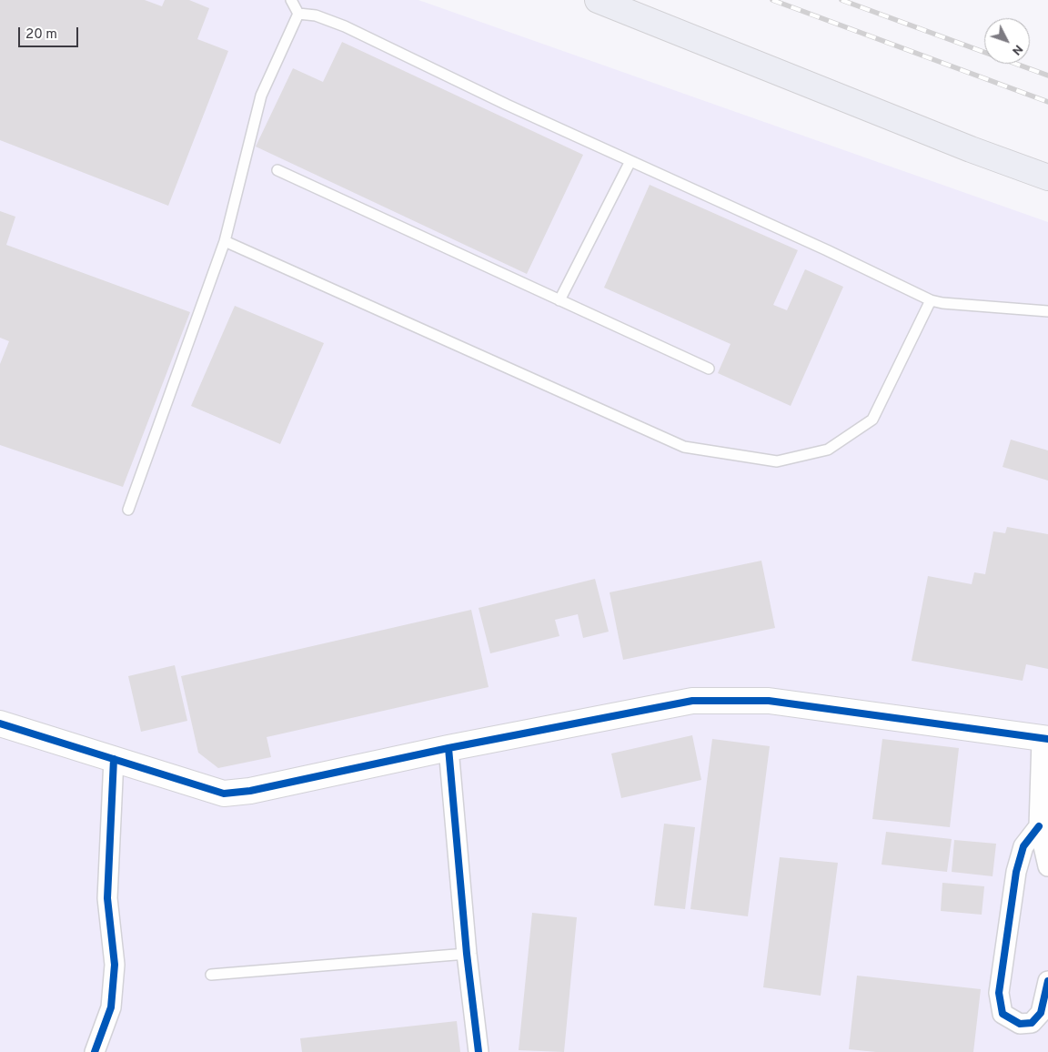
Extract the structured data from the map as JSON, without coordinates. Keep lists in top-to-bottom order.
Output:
{
  "scale_bar": "20 m",
  "north": "bottom right"
}
